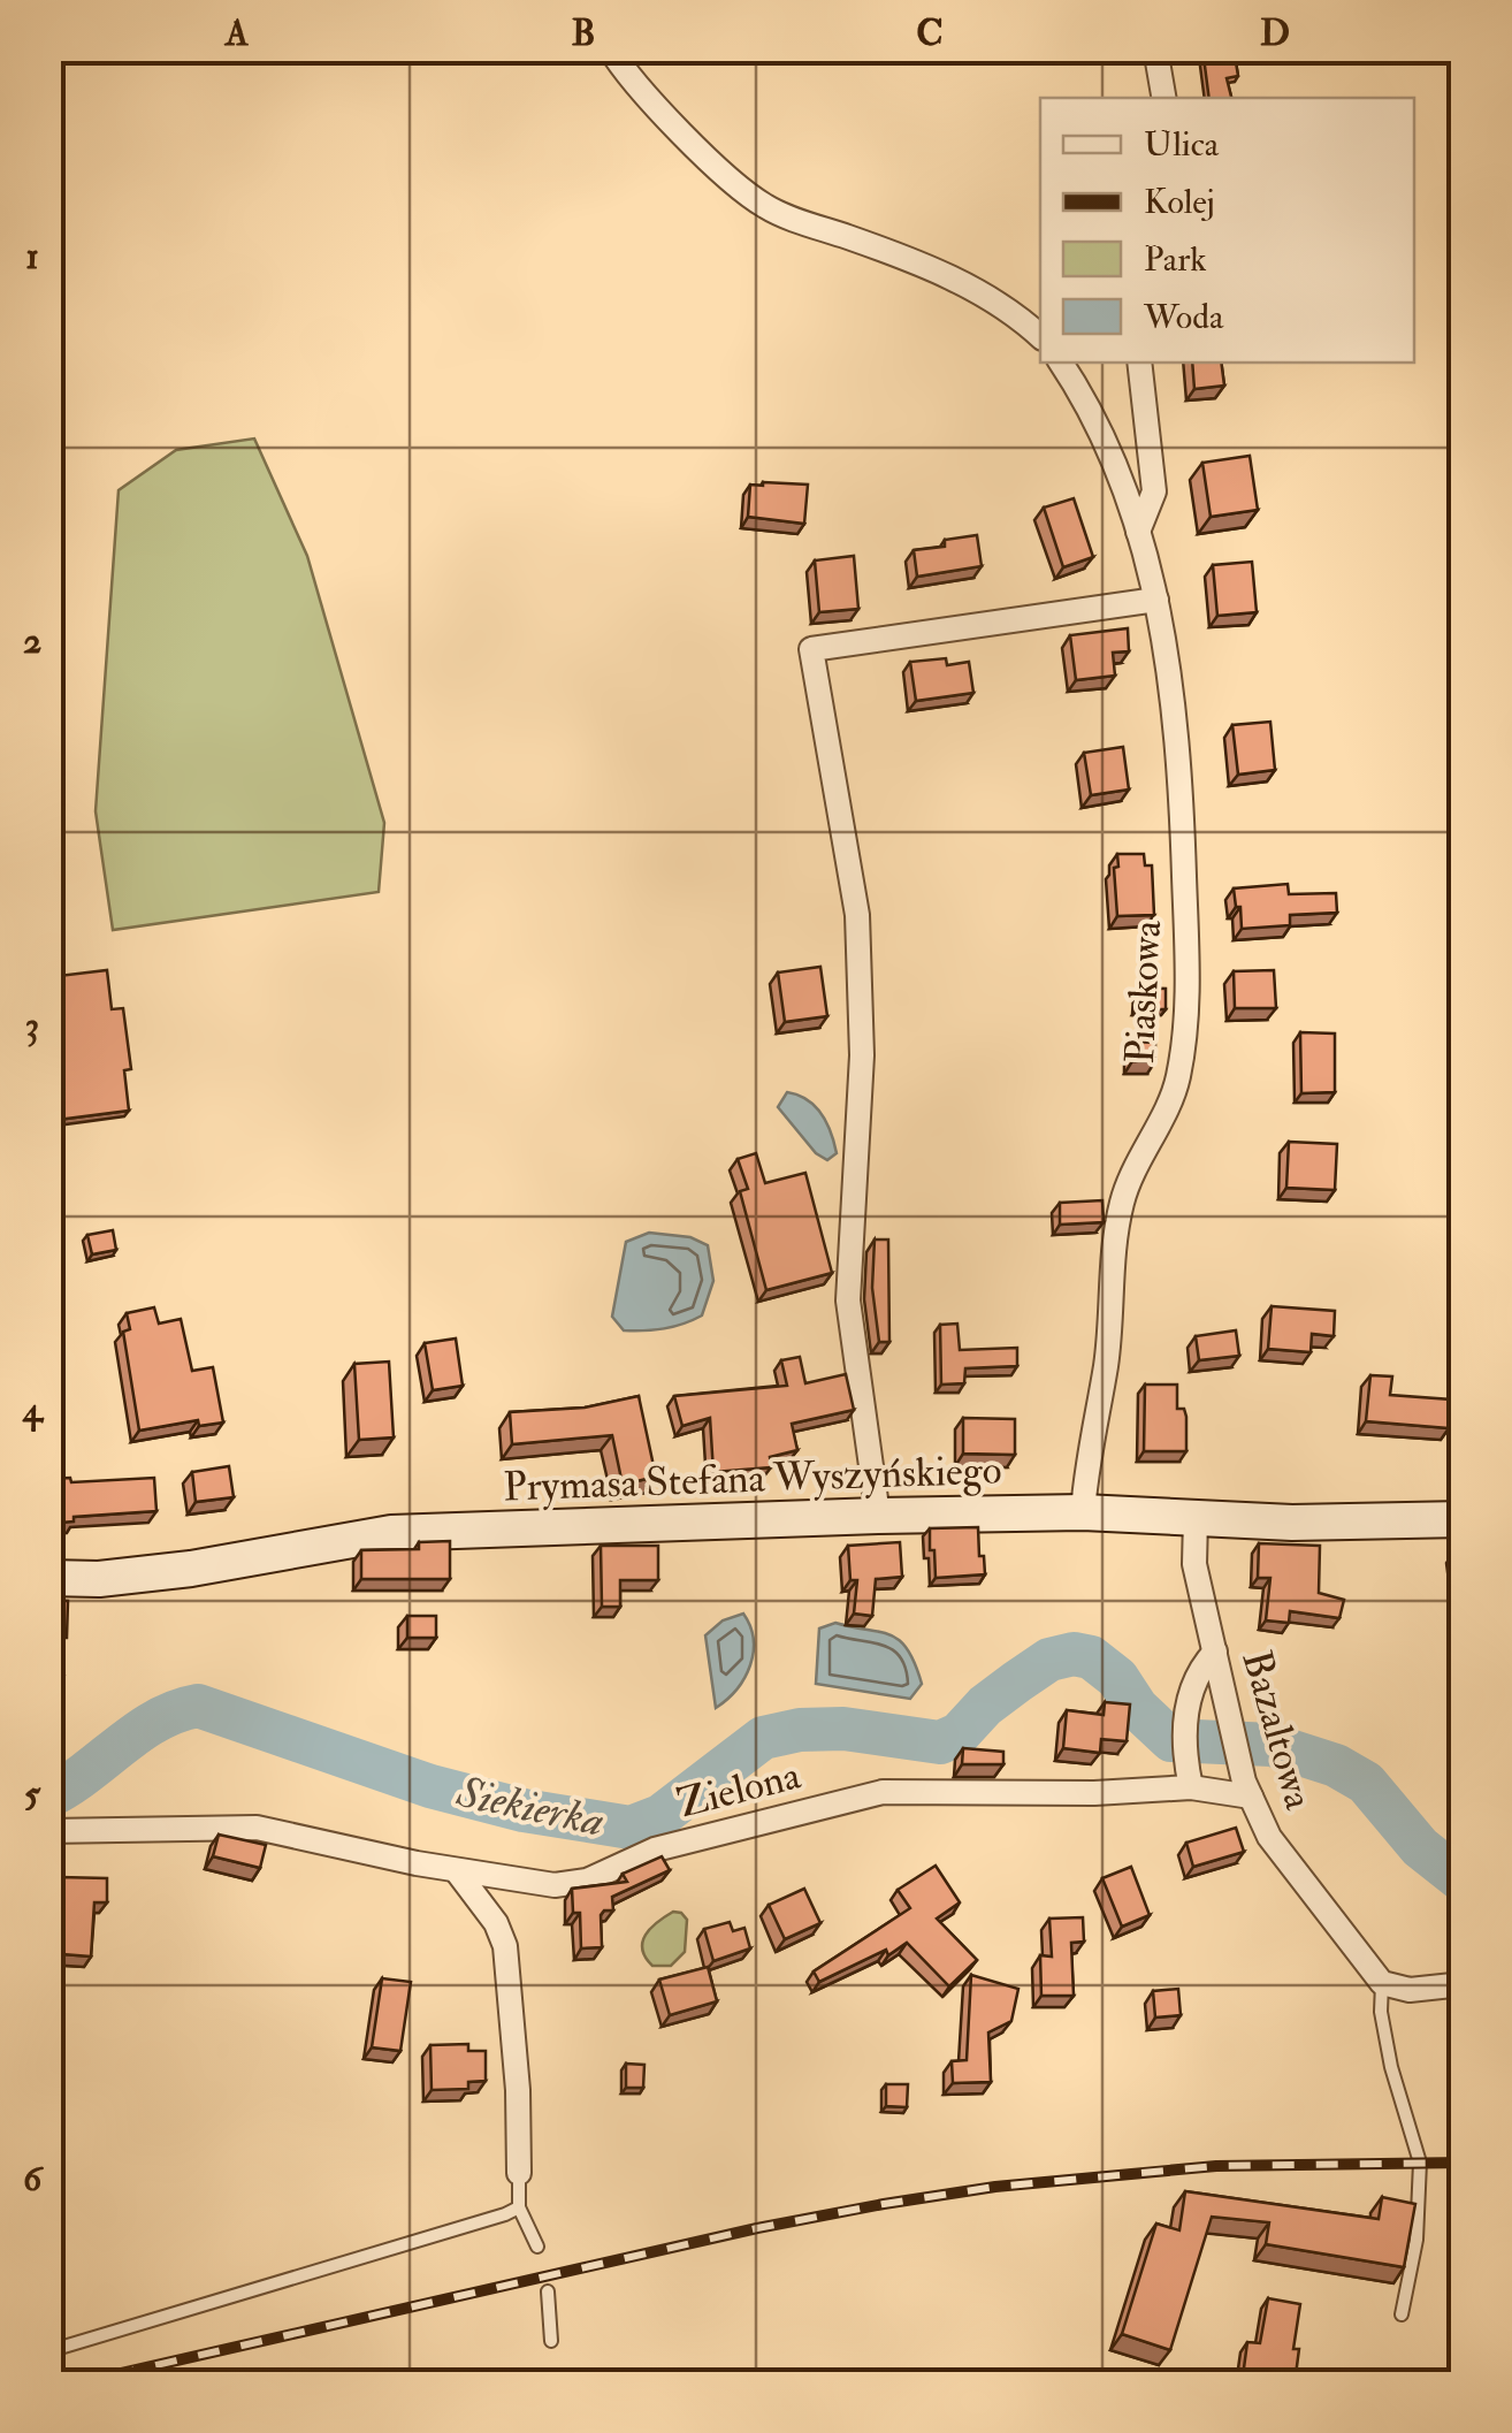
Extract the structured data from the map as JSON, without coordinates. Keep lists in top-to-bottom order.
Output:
{
  "streets": {
    "main road": ["Prymasa Stefana Wyszyńskiego"],
    "street": ["Piaskowa", "Bazaltowa", "Zielona"]
  },
  "crossings": [
    ["Piaskowa", "Prymasa Stefana Wyszyńskiego"],
    ["Prymasa Stefana Wyszyńskiego", "Bazaltowa"],
    ["Bazaltowa", "Zielona"]
  ],
  "water": ["Siekierka"],
  "legend": [
    "Ulica",
    "Kolej",
    "Park",
    "Woda"
  ],
  "grid": {
    "columns": [
      "A",
      "B",
      "C",
      "D"
    ],
    "rows": [
      "1",
      "2",
      "3",
      "4",
      "5",
      "6"
    ]
  }
}
